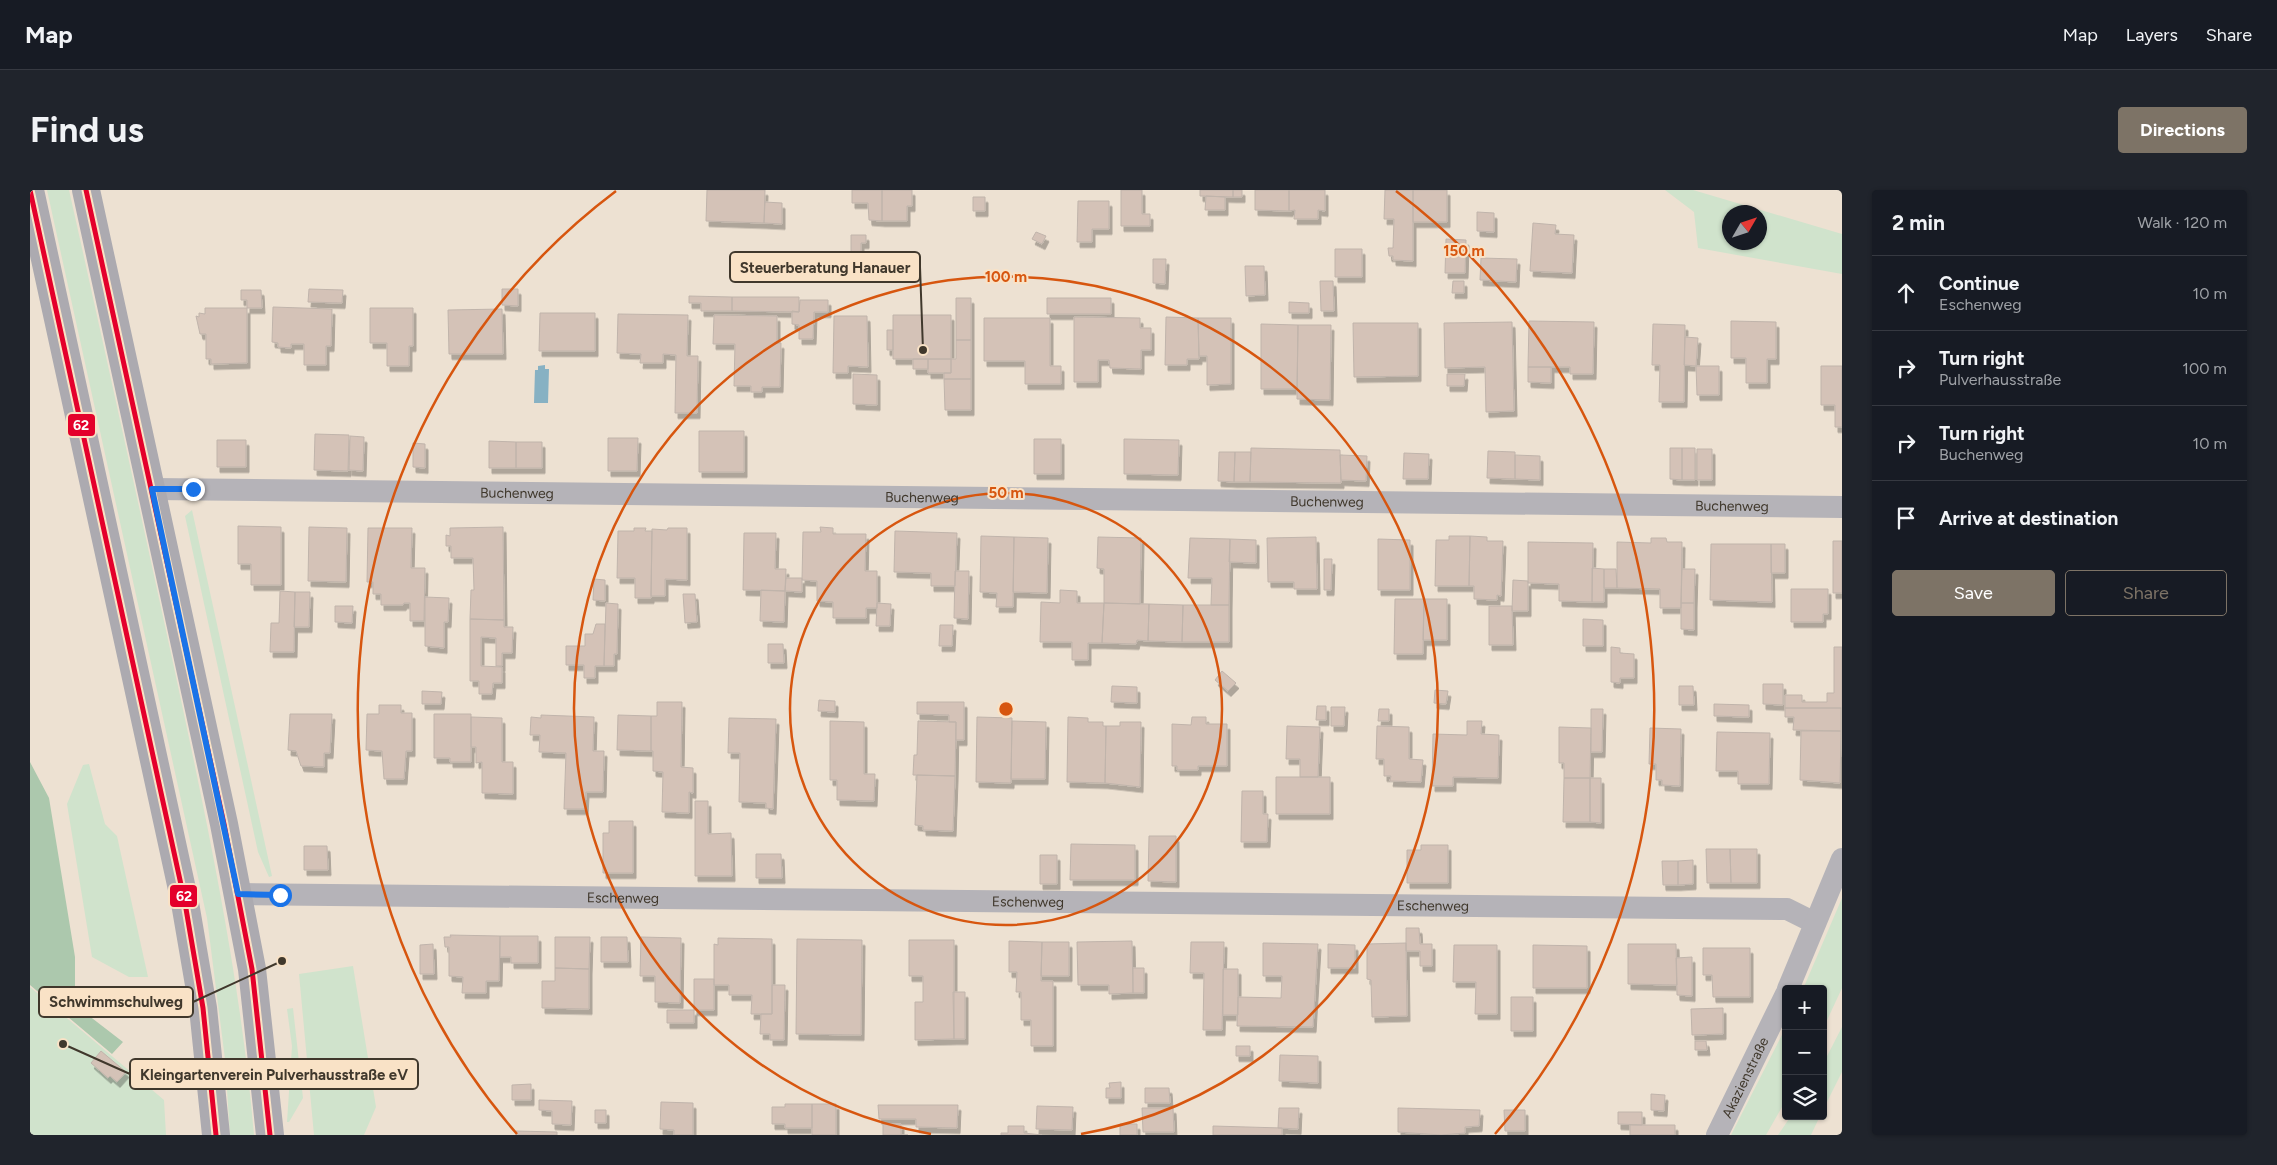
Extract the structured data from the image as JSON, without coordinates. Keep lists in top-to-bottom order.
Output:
{
  "streets": {
    "street": ["Buchenweg", "Eschenweg", "Akazienstraße"]
  },
  "places": ["Steuerberatung Hanauer", "Schwimmschulweg", "Kleingartenverein Pulverhausstraße eV"],
  "lines": ["transit line 62"],
  "north": "top right",
  "page": {
    "header": "Map",
    "nav": ["Map", "Layers", "Share"],
    "buttons": [
      "Directions",
      ["Save", "Share"]
    ],
    "title": "Find us",
    "heading": ["2 min", "Walk · 120 m"],
    "list": [
      ["Continue", "Eschenweg", "10 m"],
      ["Turn right", "Pulverhausstraße", "100 m"],
      ["Turn right", "Buchenweg", "10 m"],
      "Arrive at destination"
    ],
    "map_buttons": ["+", "−"]
  },
  "rings": ["150 m", "100 m", "50 m"]
}
